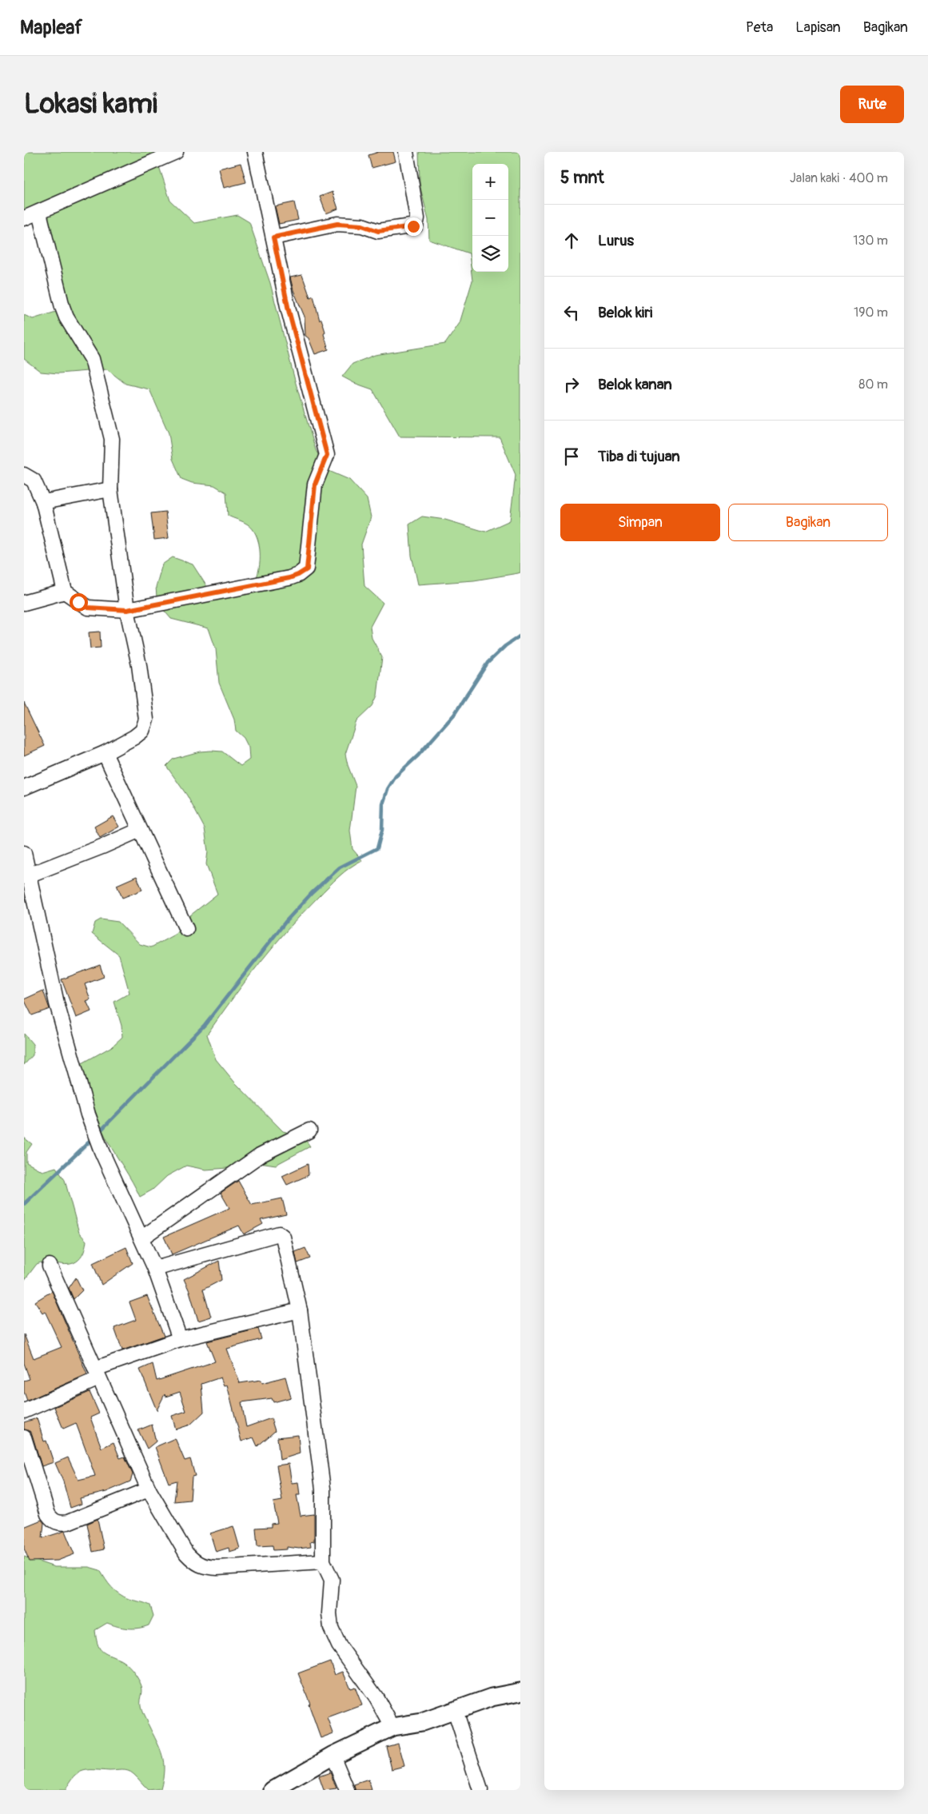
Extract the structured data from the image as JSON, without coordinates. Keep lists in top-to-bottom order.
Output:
{
  "page": {
    "header": "Mapleaf",
    "nav": ["Peta", "Lapisan", "Bagikan"],
    "buttons": [
      "Rute",
      ["Simpan", "Bagikan"]
    ],
    "title": "Lokasi kami",
    "heading": ["5 mnt", "Jalan kaki · 400 m"],
    "map_buttons": ["+", "−"],
    "list": [
      ["Lurus", "130 m"],
      ["Belok kiri", "190 m"],
      ["Belok kanan", "80 m"],
      "Tiba di tujuan"
    ]
  }
}
